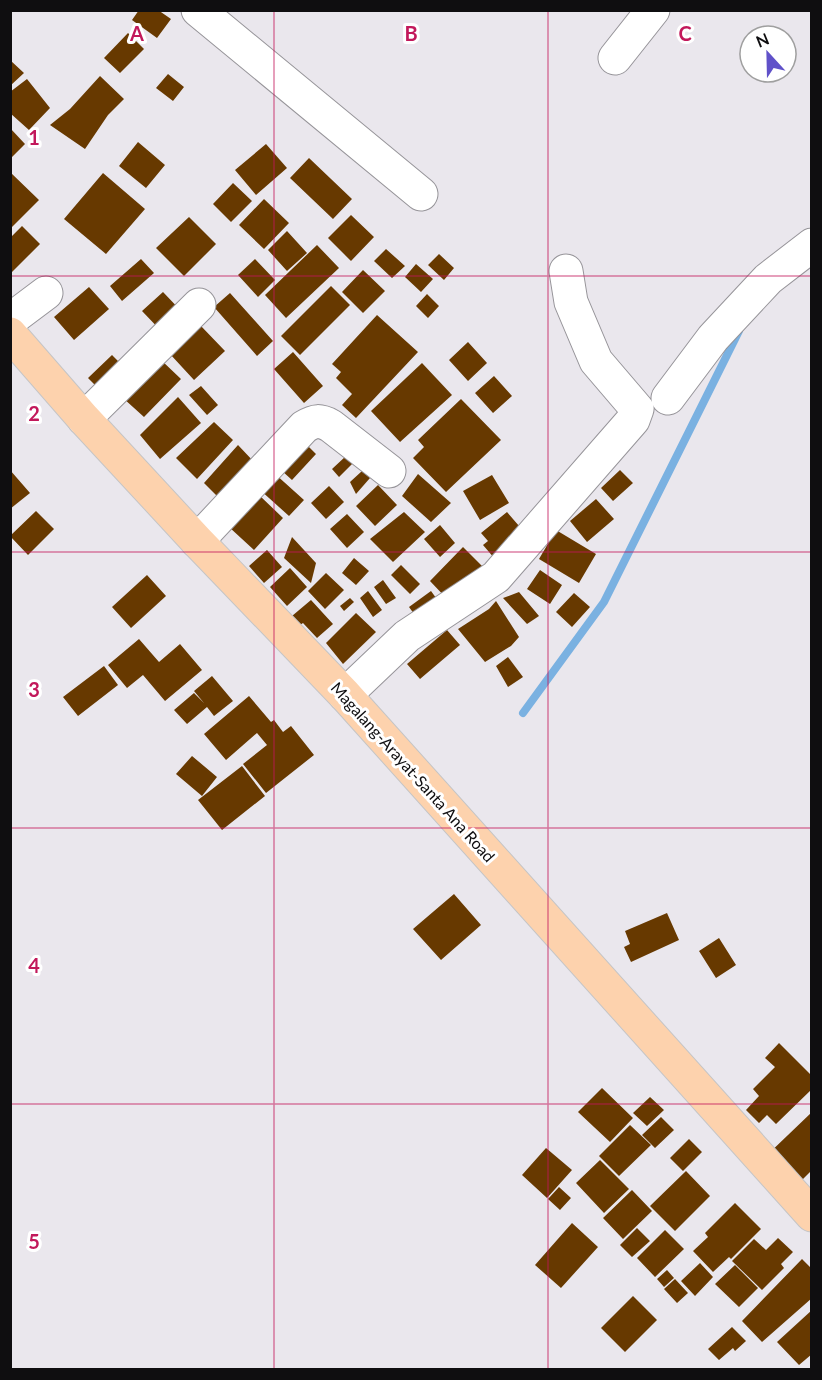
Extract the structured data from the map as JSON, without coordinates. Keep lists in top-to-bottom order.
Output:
{
  "streets": {
    "main road": ["Magalang-Arayat-Santa Ana Road"]
  },
  "north": "top",
  "grid": {
    "columns": ["A", "B", "C"],
    "rows": [
      "1",
      "2",
      "3",
      "4",
      "5"
    ]
  }
}
